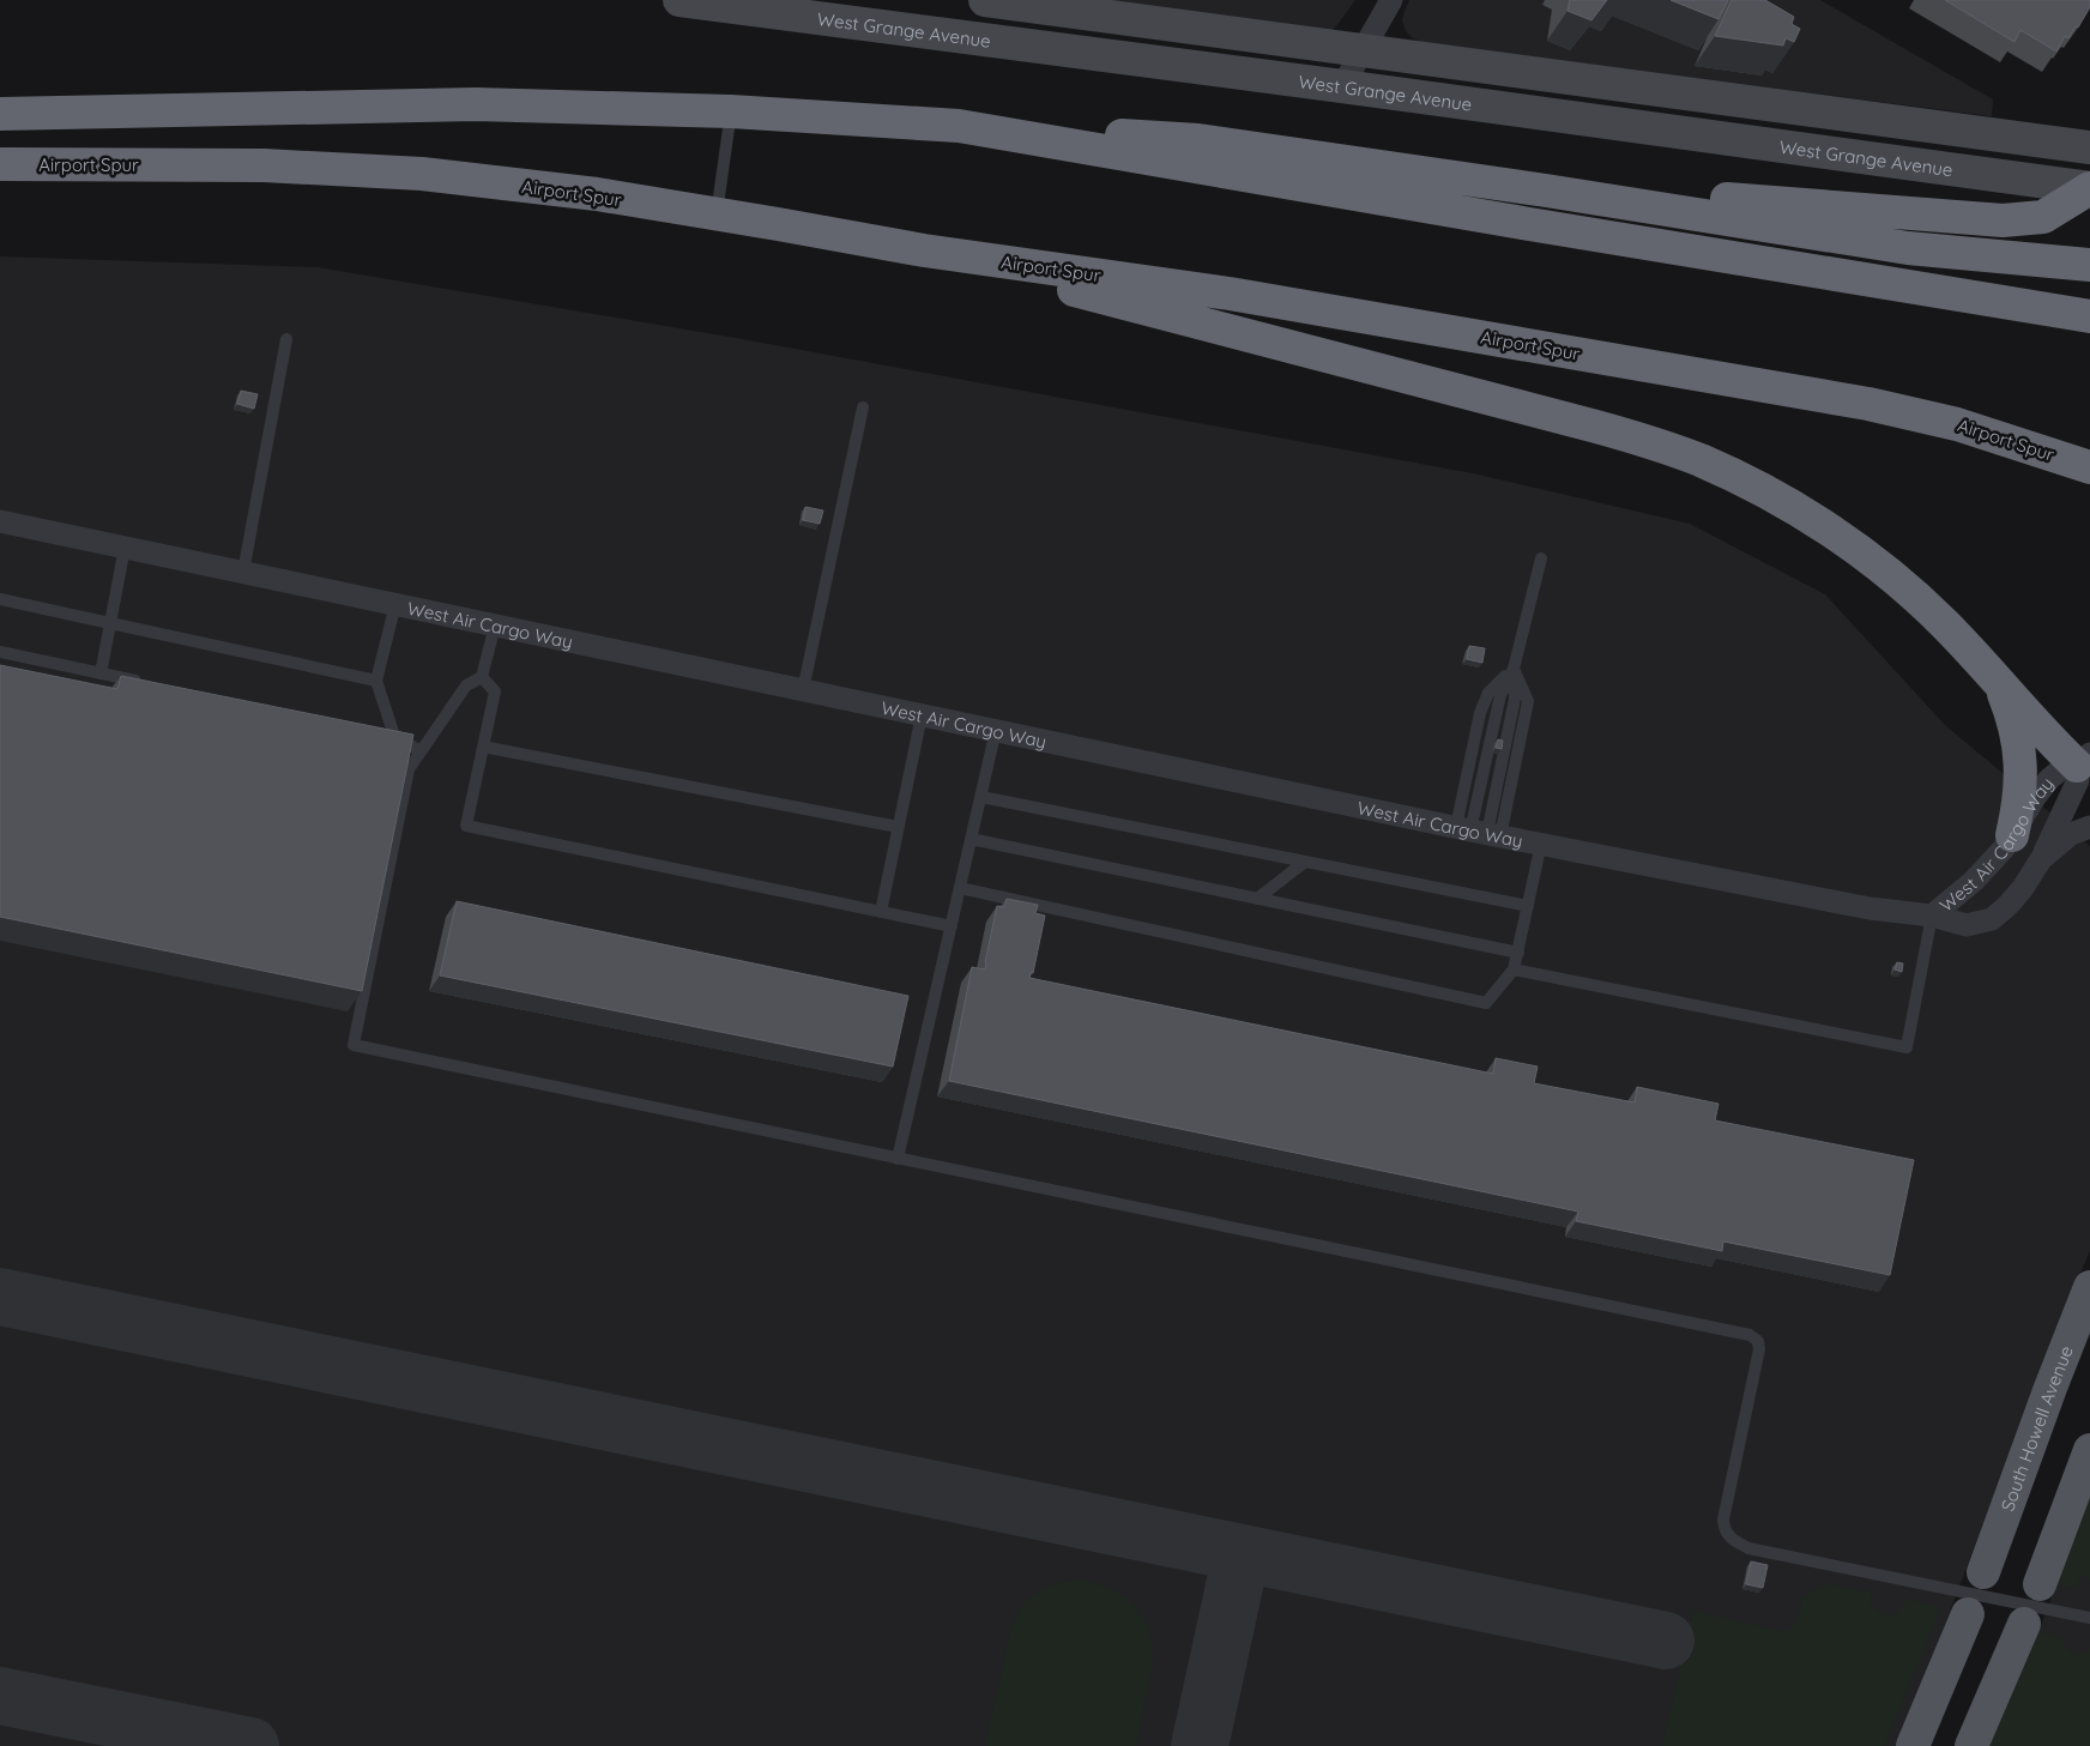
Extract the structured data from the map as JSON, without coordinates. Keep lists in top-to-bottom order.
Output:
{
  "streets": {
    "highway": ["Airport Spur"],
    "main road": ["South Howell Avenue"],
    "street": ["West Grange Avenue", "West Air Cargo Way"]
  }
}
